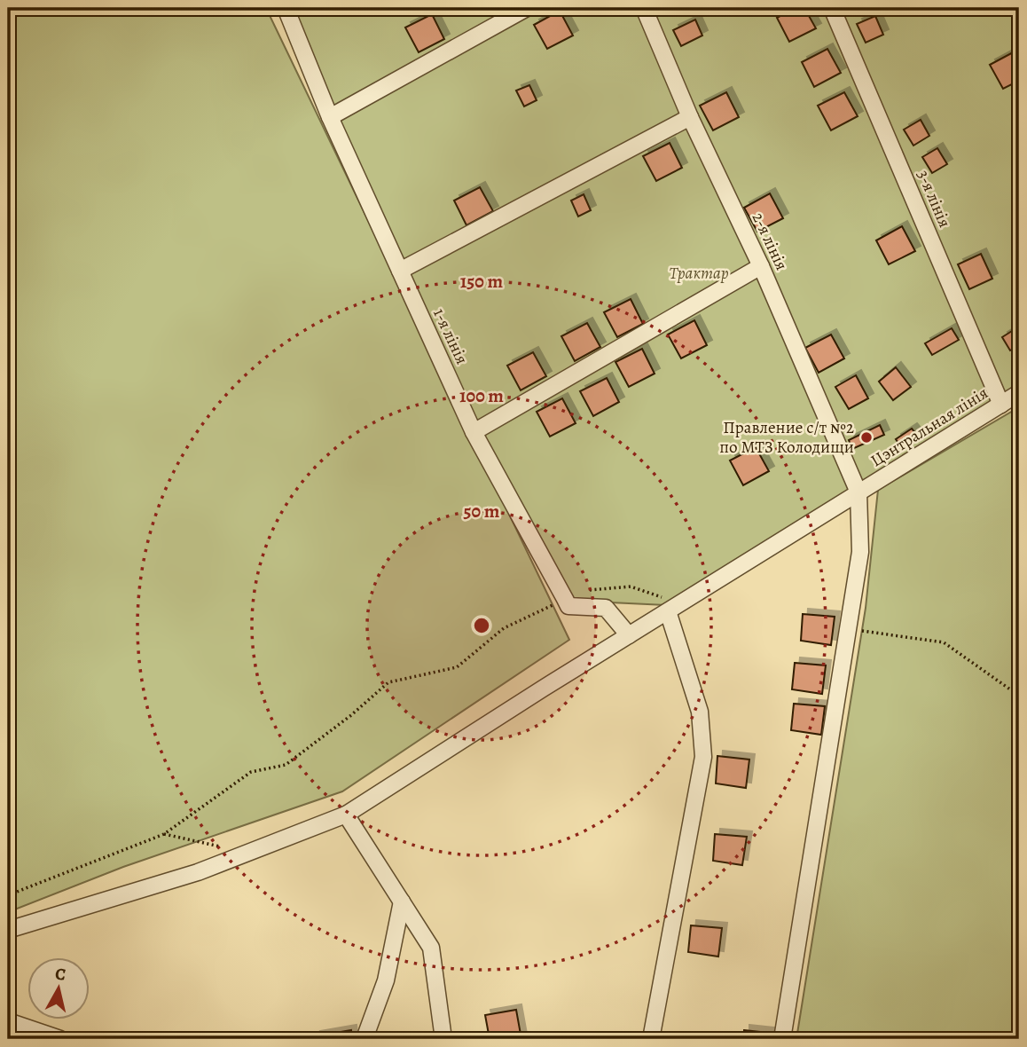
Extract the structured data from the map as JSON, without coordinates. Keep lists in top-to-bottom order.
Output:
{
  "streets": {
    "street": [
      "3-я лінія",
      "2-я лінія",
      "1-я лінія",
      "Цэнтральная лінія"
    ]
  },
  "crossings": [
    ["3-я лінія", "Цэнтральная лінія"],
    ["2-я лінія", "Цэнтральная лінія"]
  ],
  "parks": ["Трактар"],
  "places": ["Правление с/т №2 по МТЗ Колодищи"],
  "north": "top",
  "rings": ["150 m", "100 m", "50 m"]
}
